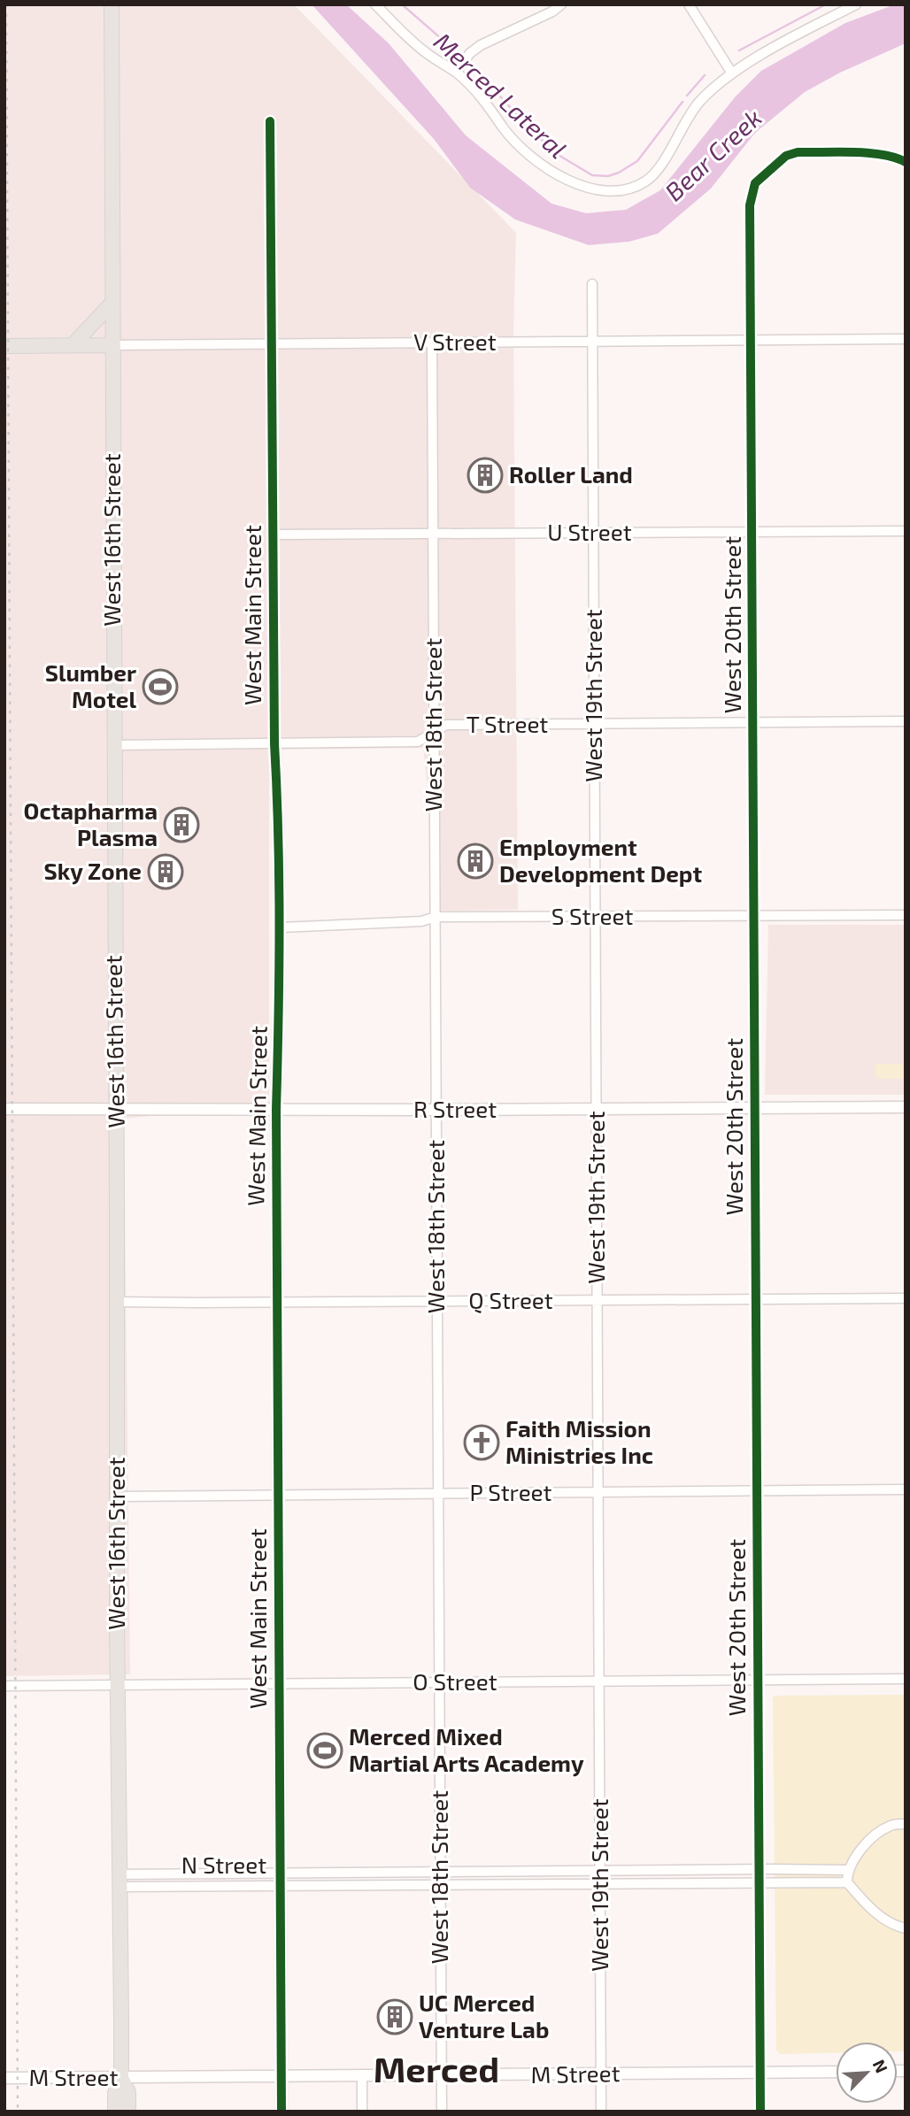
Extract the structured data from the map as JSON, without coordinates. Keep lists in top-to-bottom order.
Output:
{
  "streets": {
    "main road": ["V Street", "West 16th Street"],
    "street": [
      "U Street",
      "West Main Street",
      "West 20th Street",
      "West 19th Street",
      "West 18th Street",
      "T Street",
      "S Street",
      "R Street",
      "Q Street",
      "P Street",
      "O Street",
      "N Street",
      "M Street"
    ]
  },
  "crossings": [
    ["V Street", "West 16th Street"],
    ["V Street", "West Main Street"],
    ["V Street", "West 20th Street"],
    ["V Street", "West 19th Street"],
    ["V Street", "West 18th Street"],
    ["U Street", "West Main Street"],
    ["U Street", "West 20th Street"],
    ["U Street", "West 19th Street"],
    ["U Street", "West 18th Street"],
    ["West 16th Street", "T Street"],
    ["West 16th Street", "R Street"],
    ["West 16th Street", "Q Street"],
    ["West 16th Street", "P Street"],
    ["West 16th Street", "O Street"],
    ["West 16th Street", "N Street"],
    ["West 16th Street", "M Street"],
    ["West Main Street", "T Street"],
    ["West Main Street", "S Street"],
    ["West Main Street", "R Street"],
    ["West Main Street", "Q Street"],
    ["West Main Street", "P Street"],
    ["West Main Street", "O Street"],
    ["West Main Street", "N Street"],
    ["West Main Street", "M Street"],
    ["West 20th Street", "T Street"],
    ["West 20th Street", "S Street"],
    ["West 20th Street", "R Street"],
    ["West 20th Street", "Q Street"],
    ["West 20th Street", "P Street"],
    ["West 20th Street", "O Street"],
    ["West 20th Street", "N Street"],
    ["West 20th Street", "M Street"],
    ["West 19th Street", "T Street"],
    ["West 19th Street", "S Street"],
    ["West 19th Street", "R Street"],
    ["West 19th Street", "Q Street"],
    ["West 19th Street", "P Street"],
    ["West 19th Street", "O Street"],
    ["West 19th Street", "N Street"],
    ["West 19th Street", "M Street"],
    ["West 18th Street", "T Street"],
    ["West 18th Street", "S Street"],
    ["West 18th Street", "R Street"],
    ["West 18th Street", "Q Street"],
    ["West 18th Street", "P Street"],
    ["West 18th Street", "O Street"],
    ["West 18th Street", "N Street"],
    ["West 18th Street", "M Street"]
  ],
  "districts": ["Merced"],
  "water": ["Merced Lateral", "Bear Creek"],
  "places": {
    "building": [
      "Roller Land",
      "Octapharma Plasma",
      "Employment Development Dept",
      "Sky Zone",
      "UC Merced Venture Lab"
    ],
    "sports": ["Slumber Motel", "Merced Mixed Martial Arts Academy"],
    "church": ["Faith Mission Ministries Inc"]
  },
  "north": "top right"
}
